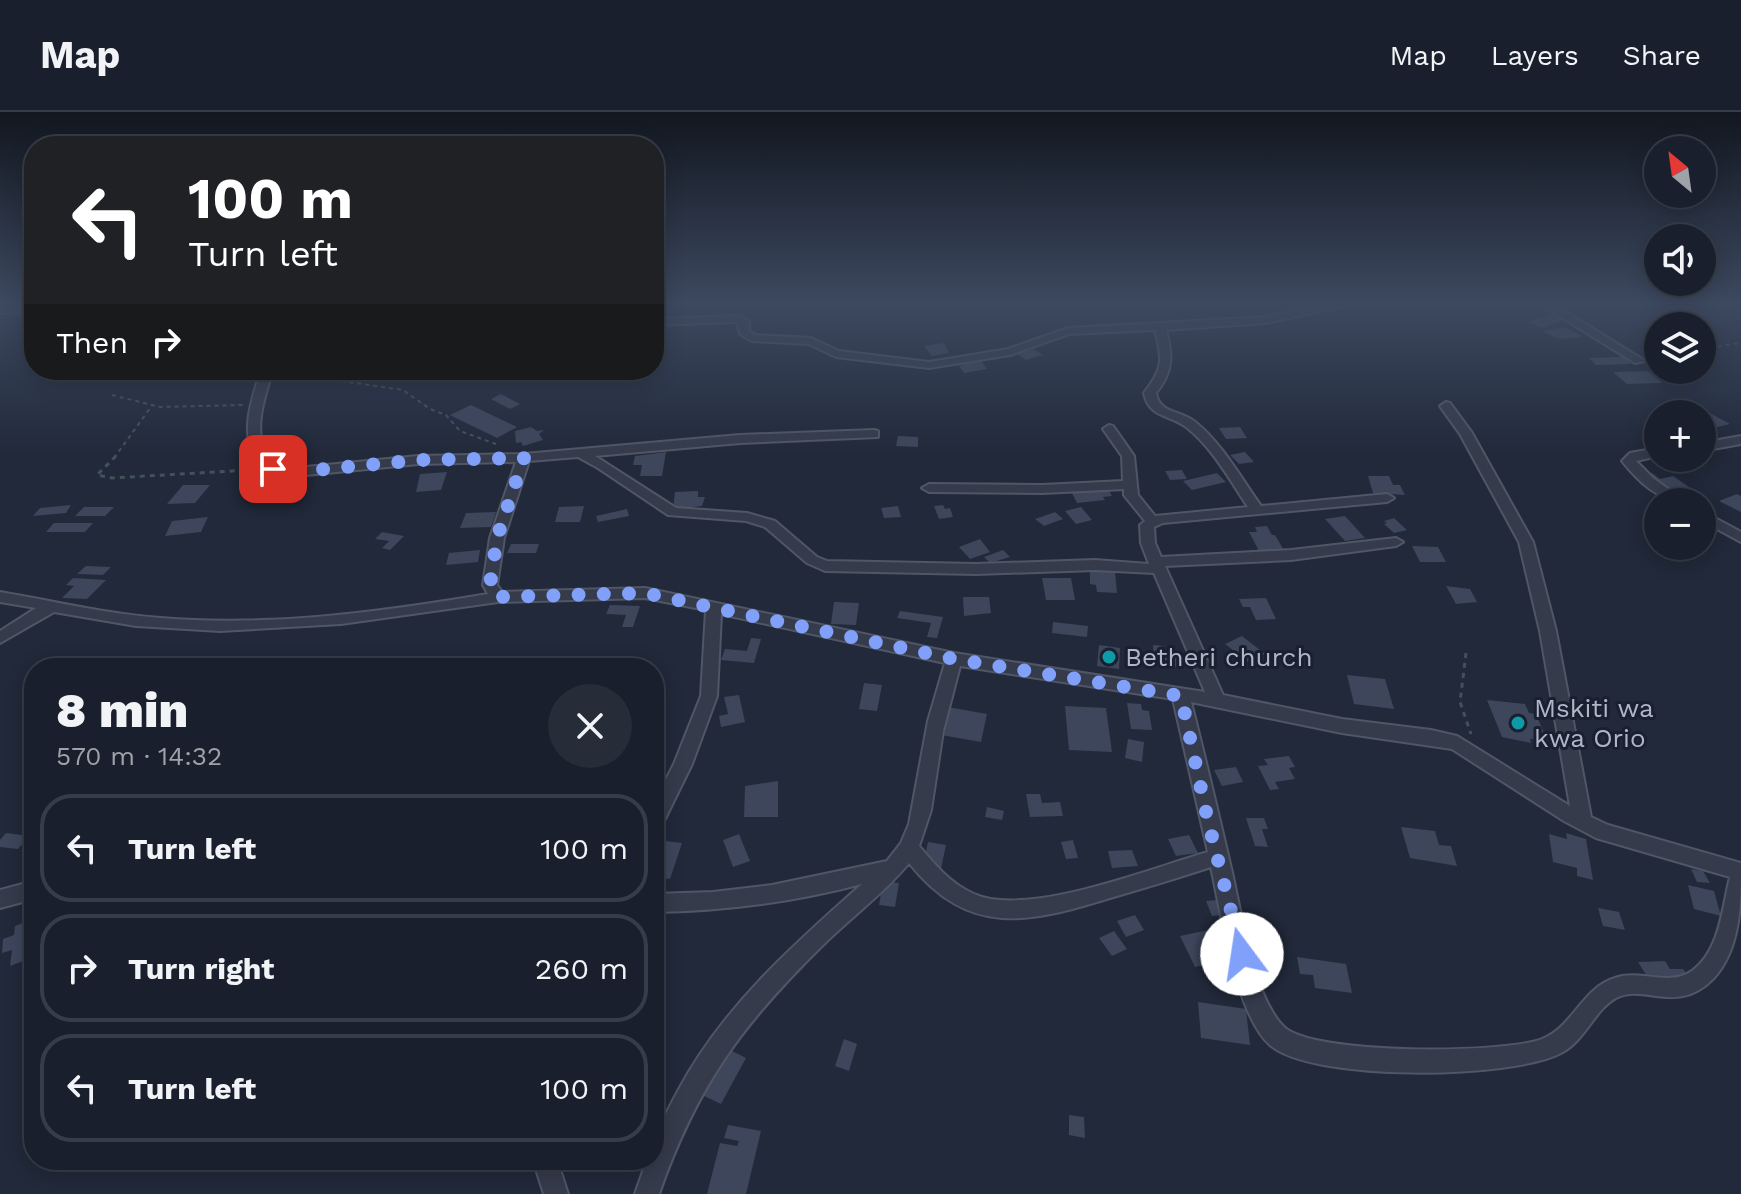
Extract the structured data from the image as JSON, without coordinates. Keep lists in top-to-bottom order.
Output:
{
  "places": ["Betheri church", "Mskiti wa kwa Orio"],
  "north": "top left",
  "page": {
    "header": "Map",
    "nav": ["Map", "Layers", "Share"],
    "map_buttons": ["+", "−"],
    "turn": ["100 m", "Turn left"],
    "then": "Then",
    "heading": ["8 min", "570 m · 14:32"],
    "list": [
      {
        "name": "Turn left",
        "value": "100 m"
      },
      {
        "name": "Turn right",
        "value": "260 m"
      },
      {
        "name": "Turn left",
        "value": "100 m"
      }
    ]
  }
}
